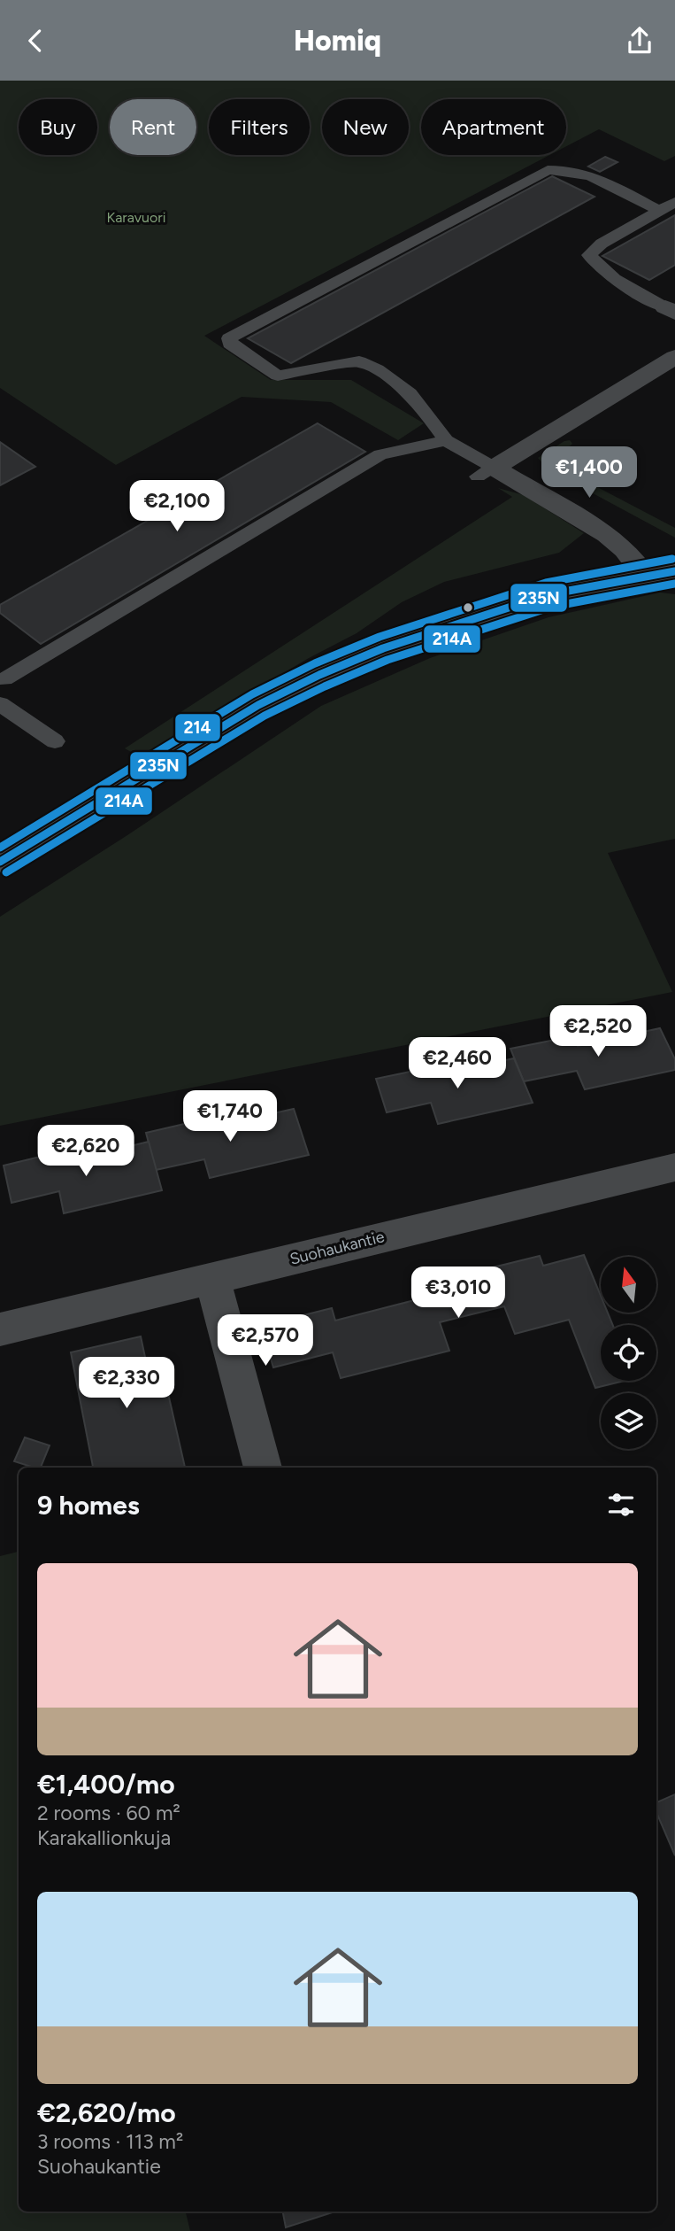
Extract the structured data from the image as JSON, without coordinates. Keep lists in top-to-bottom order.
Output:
{
  "streets": {
    "street": ["Suohaukantie"]
  },
  "parks": ["Karavuori"],
  "lines": ["transit line 214", "transit line 235N", "transit line 214A"],
  "north": "top",
  "page": {
    "header": "Homiq",
    "chip": [
      "Buy",
      "Rent",
      "Filters",
      "New",
      "Apartment"
    ],
    "price": [
      "€1,400",
      "€2,100",
      "€2,520",
      "€2,460",
      "€1,740",
      "€2,620",
      "€3,010",
      "€2,570",
      "€2,330"
    ],
    "heading": "9 homes",
    "list": [
      {
        "name": "€1,400/mo",
        "note": "2 rooms · 60 m² · Karakallionkuja"
      },
      {
        "name": "€2,620/mo",
        "note": "3 rooms · 113 m² · Suohaukantie"
      }
    ]
  }
}
